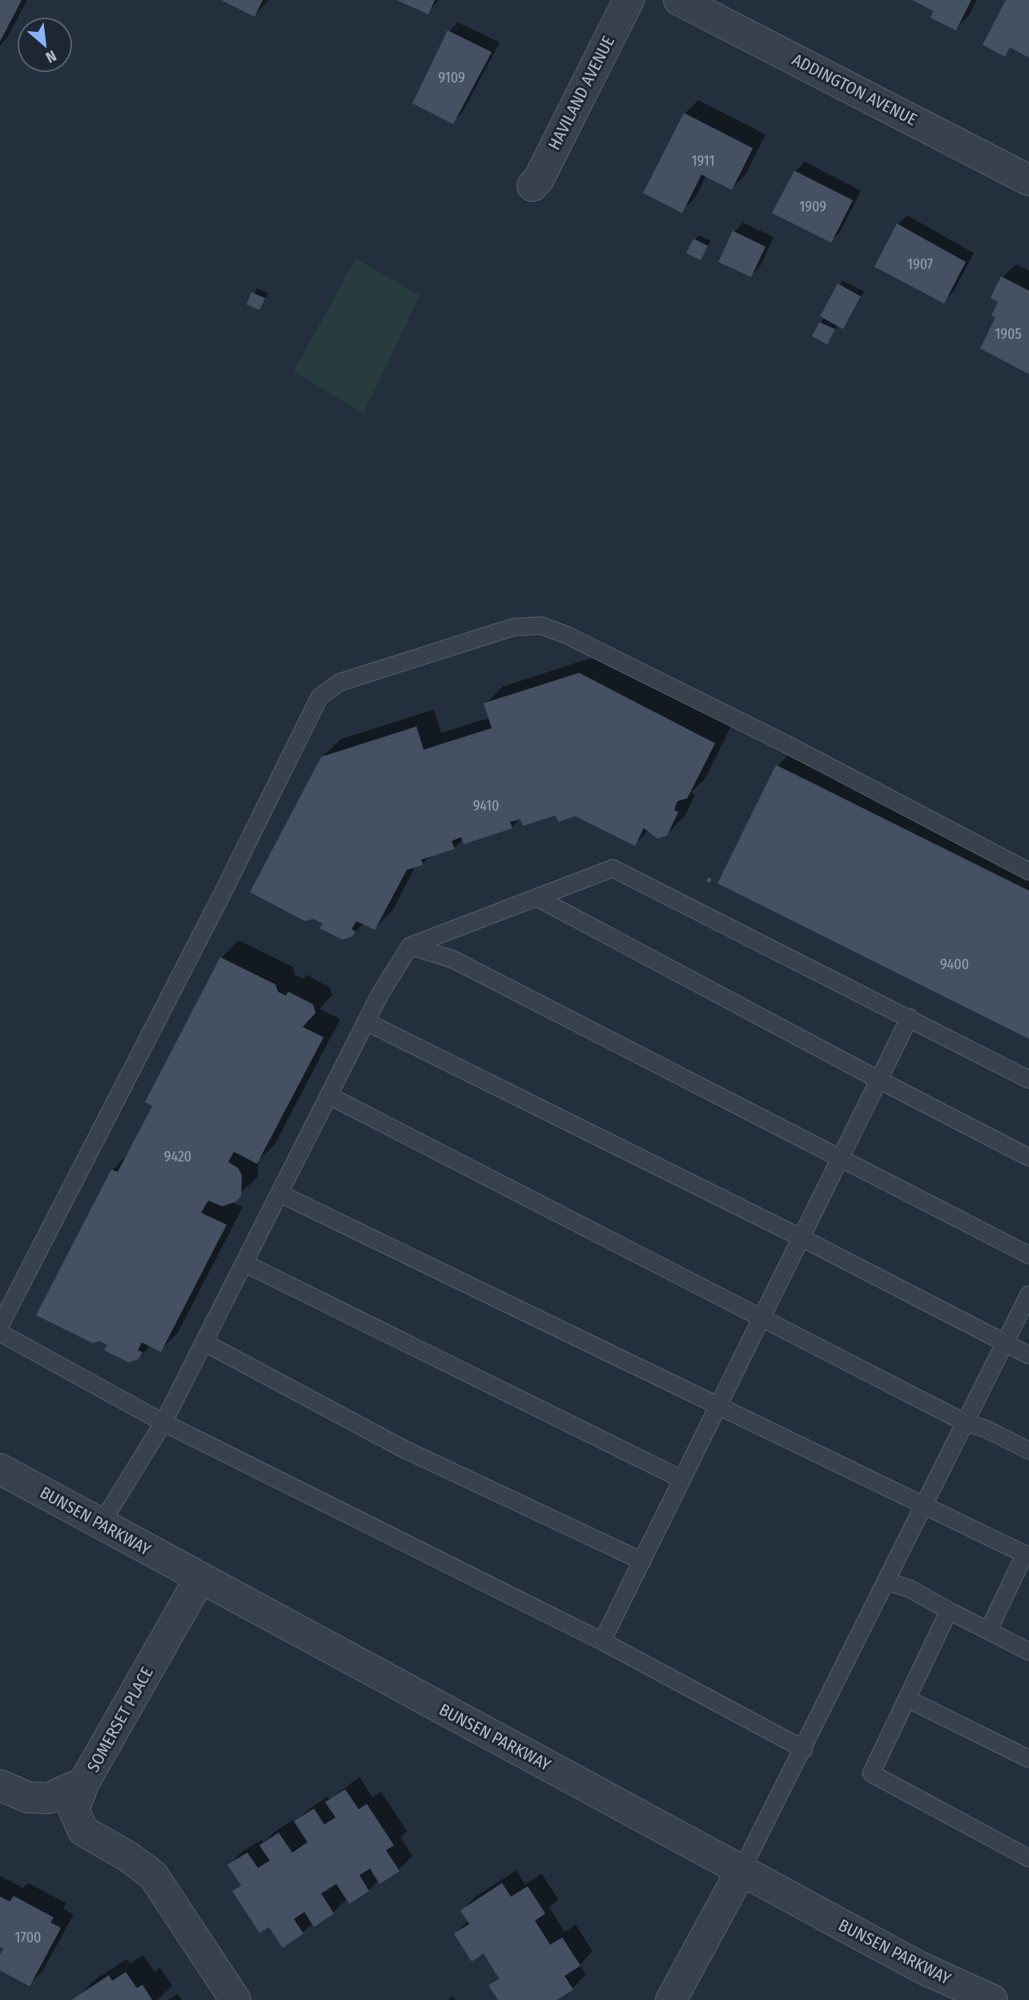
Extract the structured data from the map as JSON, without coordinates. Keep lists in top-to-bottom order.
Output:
{
  "streets": {
    "street": [
      "ADDINGTON AVENUE",
      "HAVILAND AVENUE",
      "BUNSEN PARKWAY",
      "SOMERSET PLACE"
    ]
  },
  "crossings": [
    ["BUNSEN PARKWAY", "SOMERSET PLACE"]
  ],
  "house_numbers": [
    "9109",
    "1911",
    "1909",
    "1907",
    "1905",
    "9410",
    "9400",
    "9420",
    "1700"
  ],
  "north": "bottom right"
}
